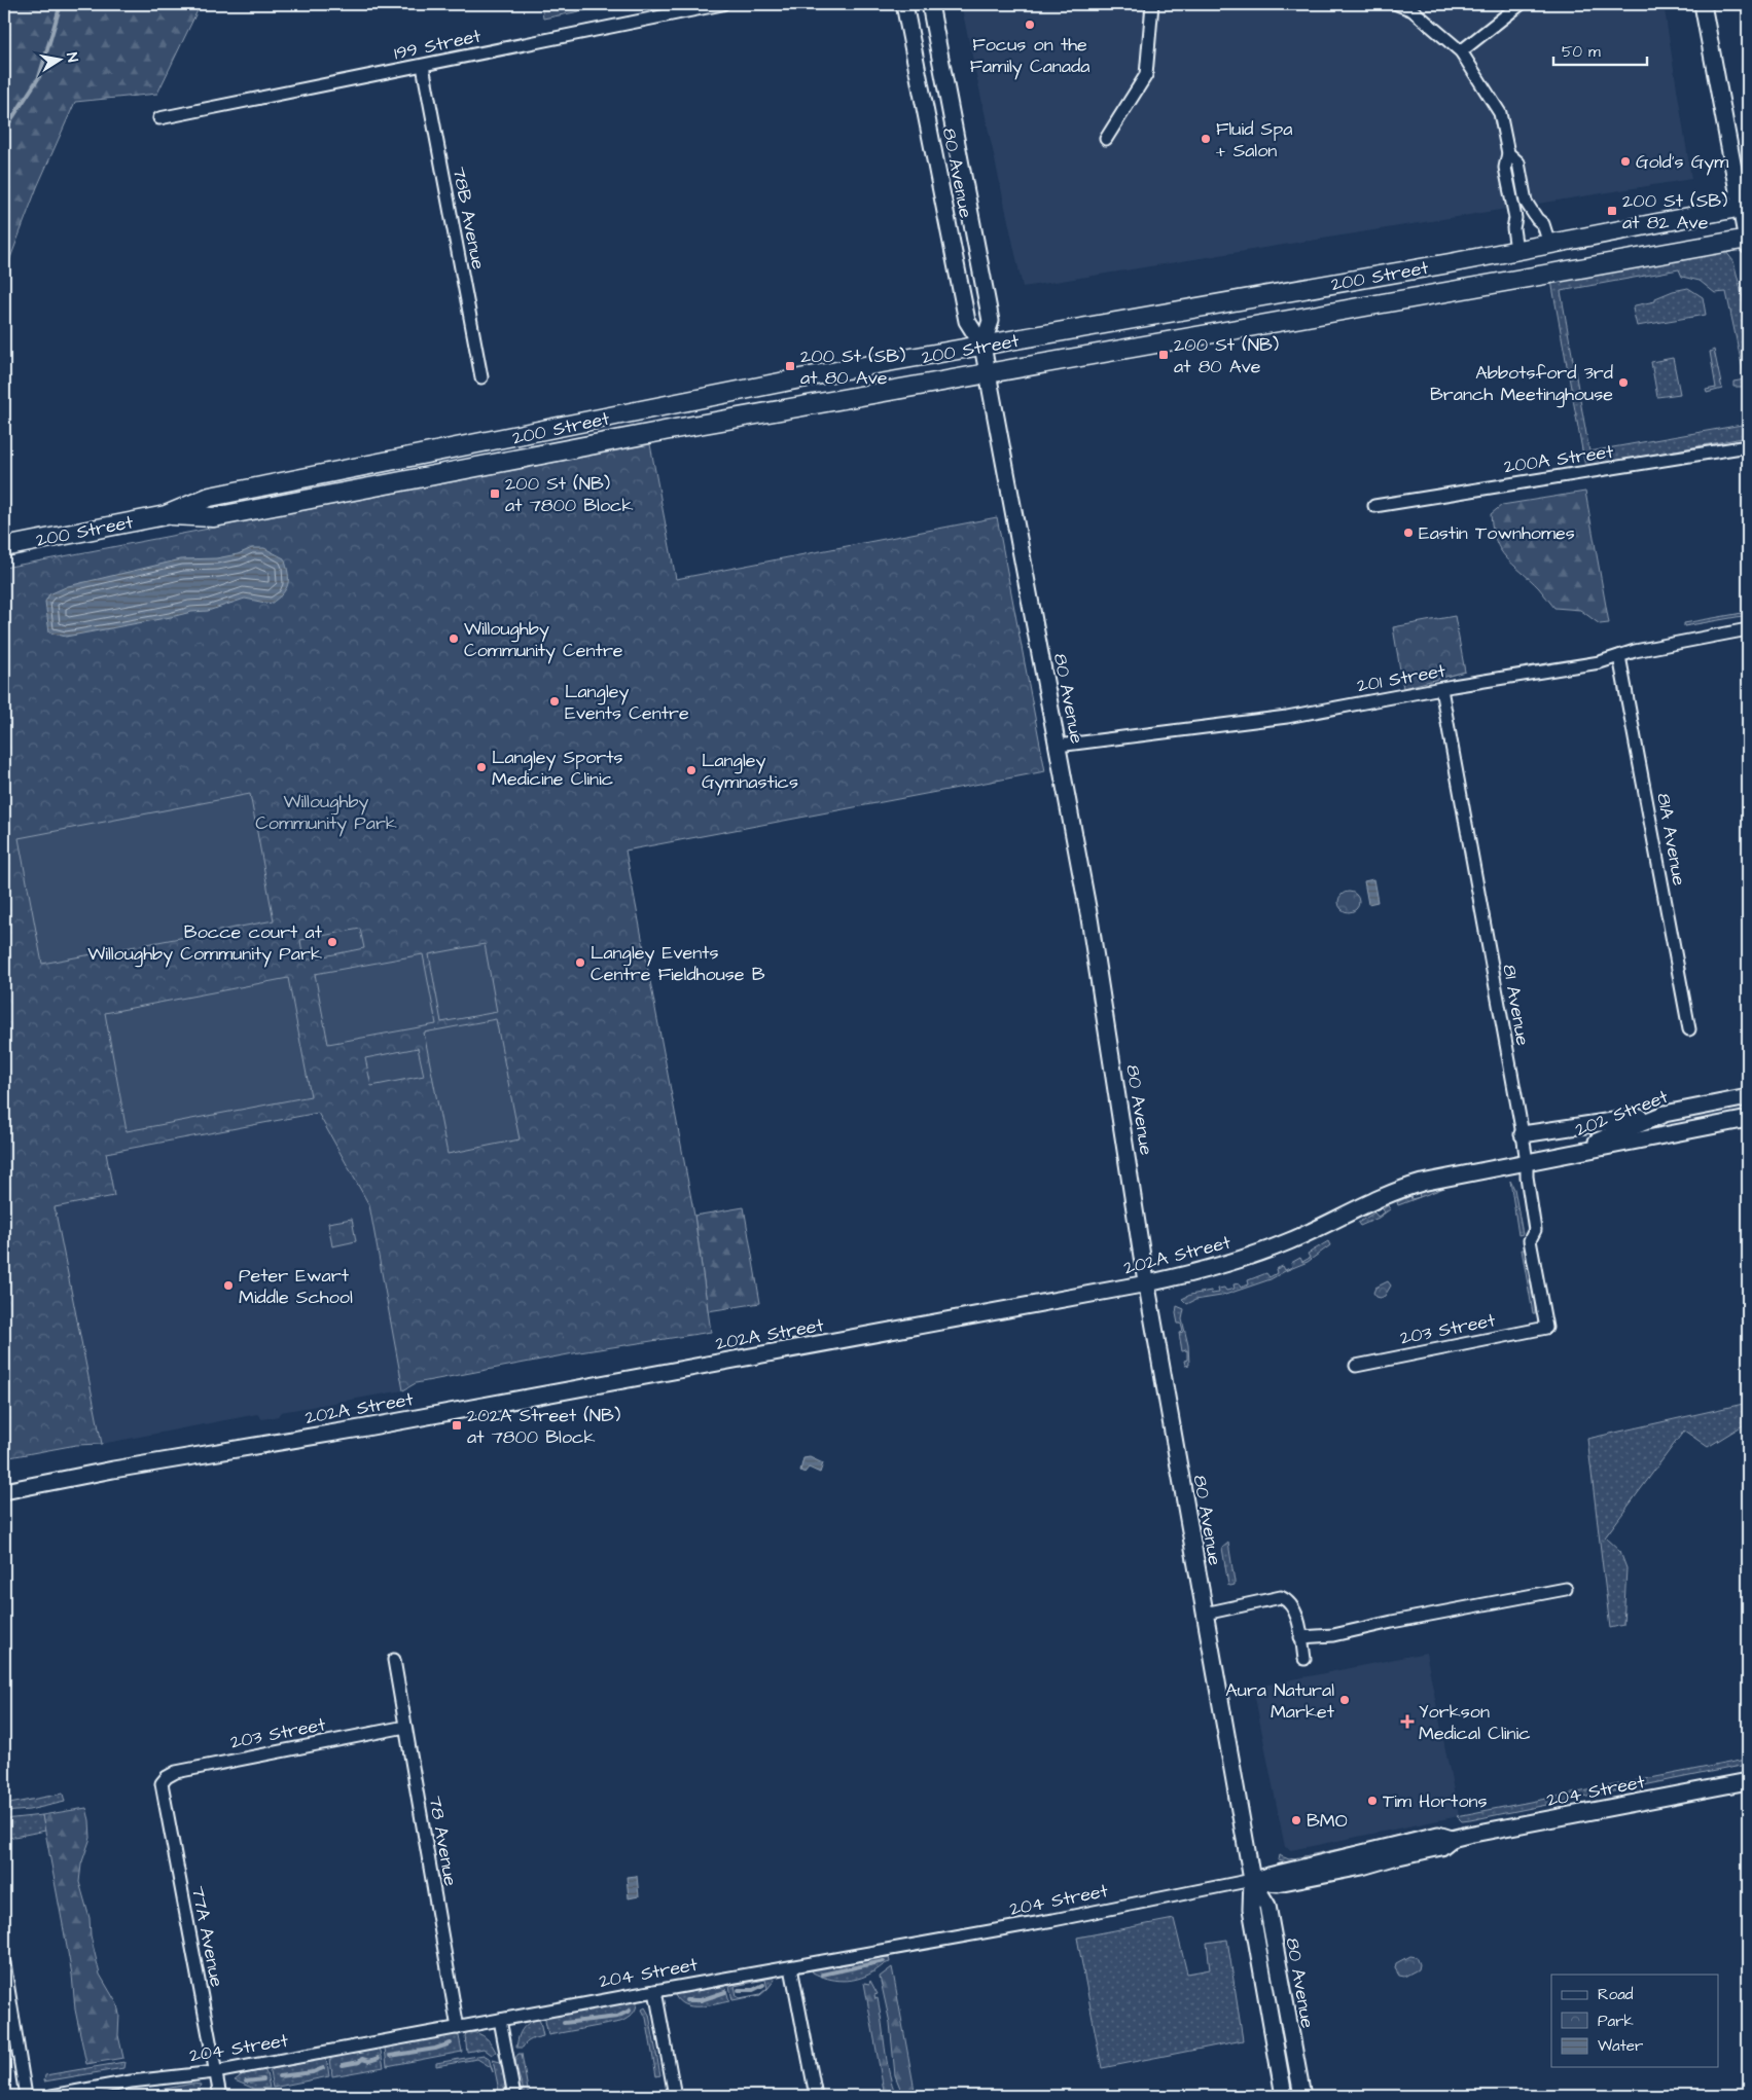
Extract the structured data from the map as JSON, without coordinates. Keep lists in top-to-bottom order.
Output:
{
  "streets": {
    "main road": [
      "80 Avenue",
      "200 Street",
      "202 Street",
      "202A Street",
      "204 Street"
    ],
    "street": [
      "199 Street",
      "78B Avenue",
      "200A Street",
      "201 Street",
      "81A Avenue",
      "81 Avenue",
      "203 Street",
      "78 Avenue",
      "77A Avenue"
    ]
  },
  "crossings": [
    ["199 Street", "78B Avenue"],
    ["80 Avenue", "200 Street"],
    ["80 Avenue", "201 Street"],
    ["80 Avenue", "202A Street"],
    ["80 Avenue", "204 Street"],
    ["201 Street", "81A Avenue"],
    ["201 Street", "81 Avenue"],
    ["81 Avenue", "202 Street"],
    ["81 Avenue", "202A Street"],
    ["81 Avenue", "203 Street"],
    ["202 Street", "202A Street"],
    ["203 Street", "78 Avenue"],
    ["203 Street", "77A Avenue"],
    ["204 Street", "78 Avenue"],
    ["204 Street", "77A Avenue"]
  ],
  "parks": ["Willoughby Community Park"],
  "places": {
    "other": [
      "Focus on the Family Canada",
      "Fluid Spa + Salon",
      "Gold's Gym",
      "Abbotsford 3rd Branch Meetinghouse",
      "Eastin Townhomes",
      "Willoughby Community Centre",
      "Langley Events Centre",
      "Langley Sports Medicine Clinic",
      "Langley Gymnastics",
      "Bocce court at Willoughby Community Park",
      "Langley Events Centre Fieldhouse B",
      "Peter Ewart Middle School",
      "Aura Natural Market",
      "Tim Hortons",
      "BMO"
    ],
    "transit": [
      "200 St (SB) at 82 Ave",
      "200 St (NB) at 80 Ave",
      "200 St (SB) at 80 Ave",
      "200 St (NB) at 7800 Block",
      "202A Street (NB) at 7800 Block"
    ],
    "health": ["Yorkson Medical Clinic"]
  },
  "legend": ["Road", "Park", "Water"],
  "scale_bar": "50 m",
  "north": "right"
}
